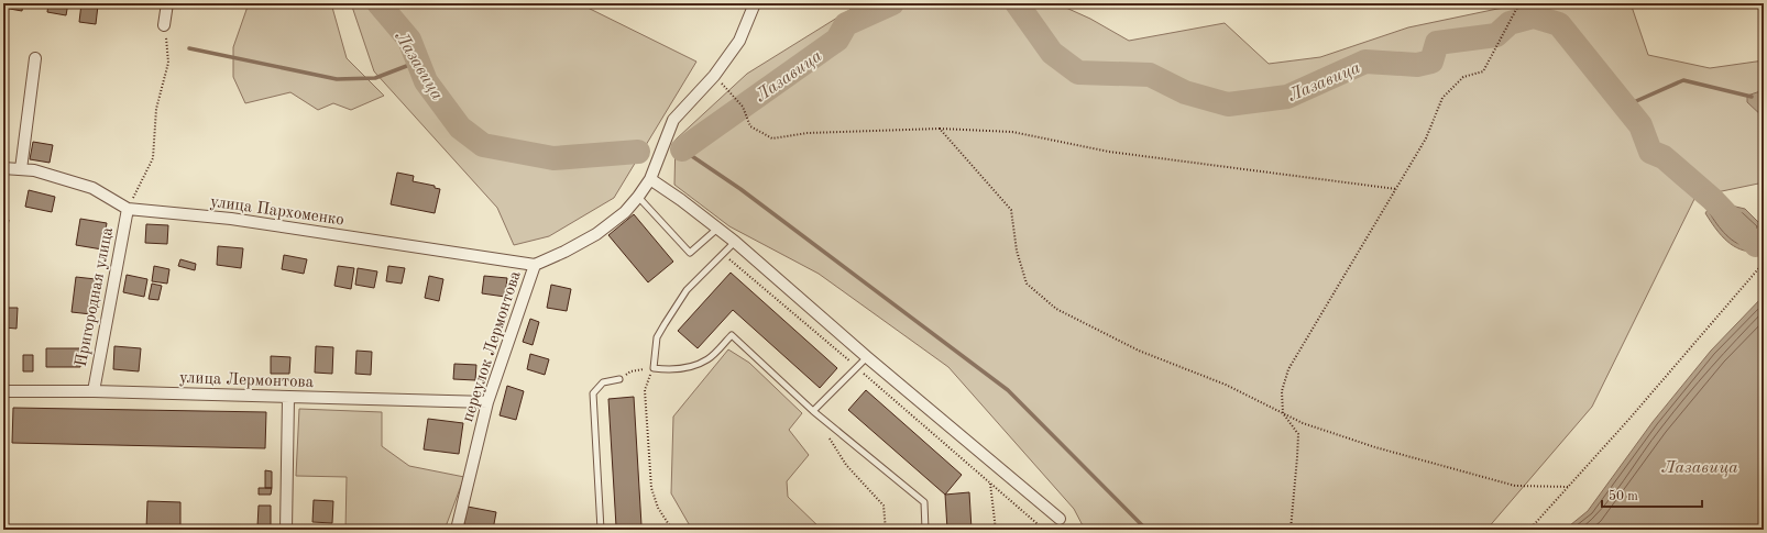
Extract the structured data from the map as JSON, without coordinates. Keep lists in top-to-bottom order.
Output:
{
  "streets": {
    "street": [
      "улица Пархоменко",
      "Пригородная улица",
      "переулок Лермонтова",
      "улица Лермонтова"
    ]
  },
  "crossings": [
    ["улица Пархоменко", "Пригородная улица"],
    ["улица Пархоменко", "переулок Лермонтова"],
    ["Пригородная улица", "улица Лермонтова"],
    ["переулок Лермонтова", "улица Лермонтова"]
  ],
  "water": ["Лазавица"],
  "scale_bar": "50 m"
}
